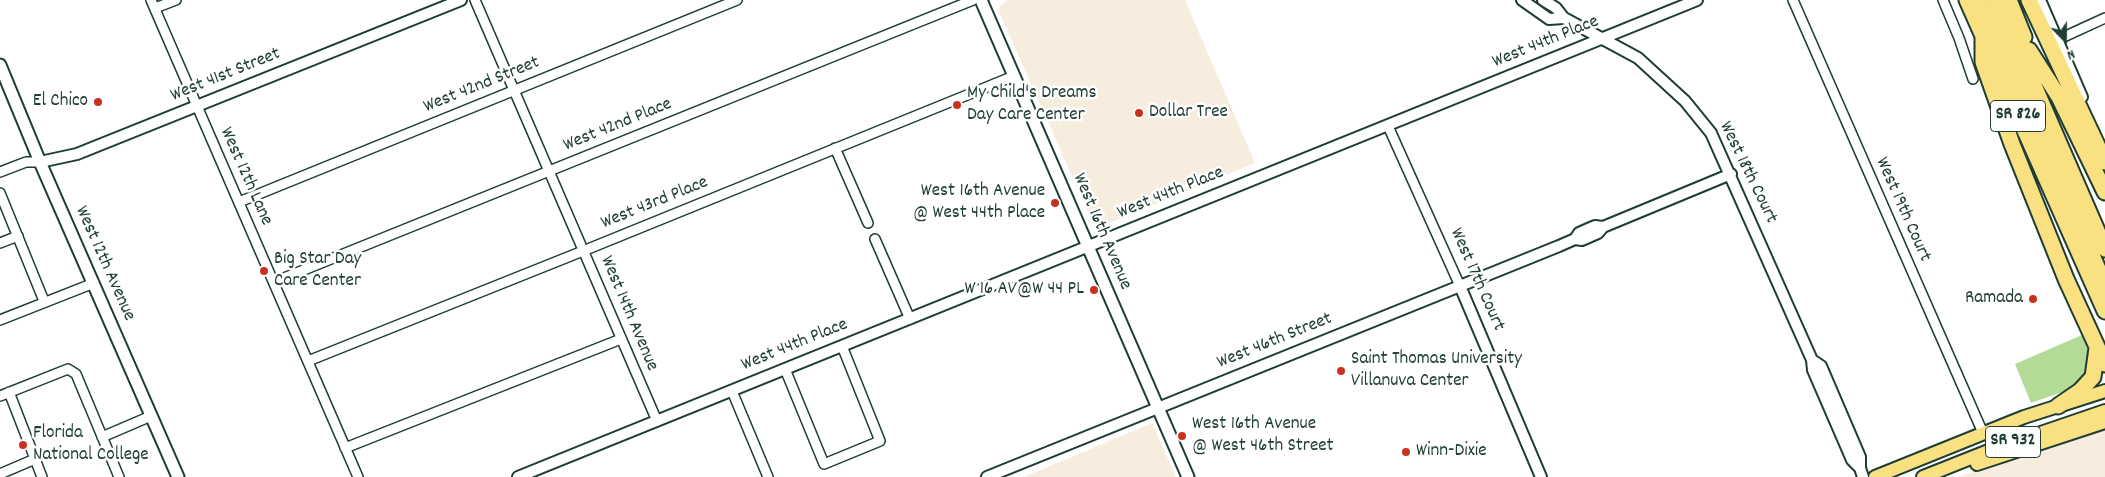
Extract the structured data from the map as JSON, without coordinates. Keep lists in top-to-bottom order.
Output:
{
  "streets": {
    "highway": ["SR 826"],
    "main road": ["West 16th Avenue", "West 12th Avenue", "SR 932"],
    "street": [
      "West 44th Place",
      "West 41st Street",
      "West 42nd Street",
      "West 42nd Place",
      "West 18th Court",
      "West 12th Lane",
      "West 43rd Place",
      "West 19th Court",
      "West 17th Court",
      "West 14th Avenue",
      "West 46th Street"
    ]
  },
  "crossings": [
    ["West 44th Place", "West 18th Court"],
    ["West 44th Place", "West 16th Avenue"],
    ["West 44th Place", "West 17th Court"],
    ["West 44th Place", "West 14th Avenue"],
    ["West 41st Street", "West 12th Lane"],
    ["West 41st Street", "West 12th Avenue"],
    ["West 42nd Street", "West 12th Lane"],
    ["West 42nd Street", "West 14th Avenue"],
    ["West 42nd Place", "West 12th Lane"],
    ["West 42nd Place", "West 16th Avenue"],
    ["West 42nd Place", "West 14th Avenue"],
    ["West 18th Court", "West 46th Street"],
    ["West 12th Lane", "West 43rd Place"],
    ["West 43rd Place", "West 16th Avenue"],
    ["West 43rd Place", "West 14th Avenue"],
    ["West 19th Court", "SR 932"],
    ["West 16th Avenue", "West 46th Street"],
    ["West 17th Court", "West 46th Street"]
  ],
  "places": [
    "El Chico",
    "My Child's Dreams Day Care Center",
    "Dollar Tree",
    "West 16th Avenue @ West 44th Place",
    "Big Star Day Care Center",
    "W 16 AV@W 44 PL",
    "Ramada",
    "Saint Thomas University Villanuva Center",
    "West 16th Avenue @ West 46th Street",
    "Florida National College",
    "Winn-Dixie"
  ],
  "north": "bottom"
}
